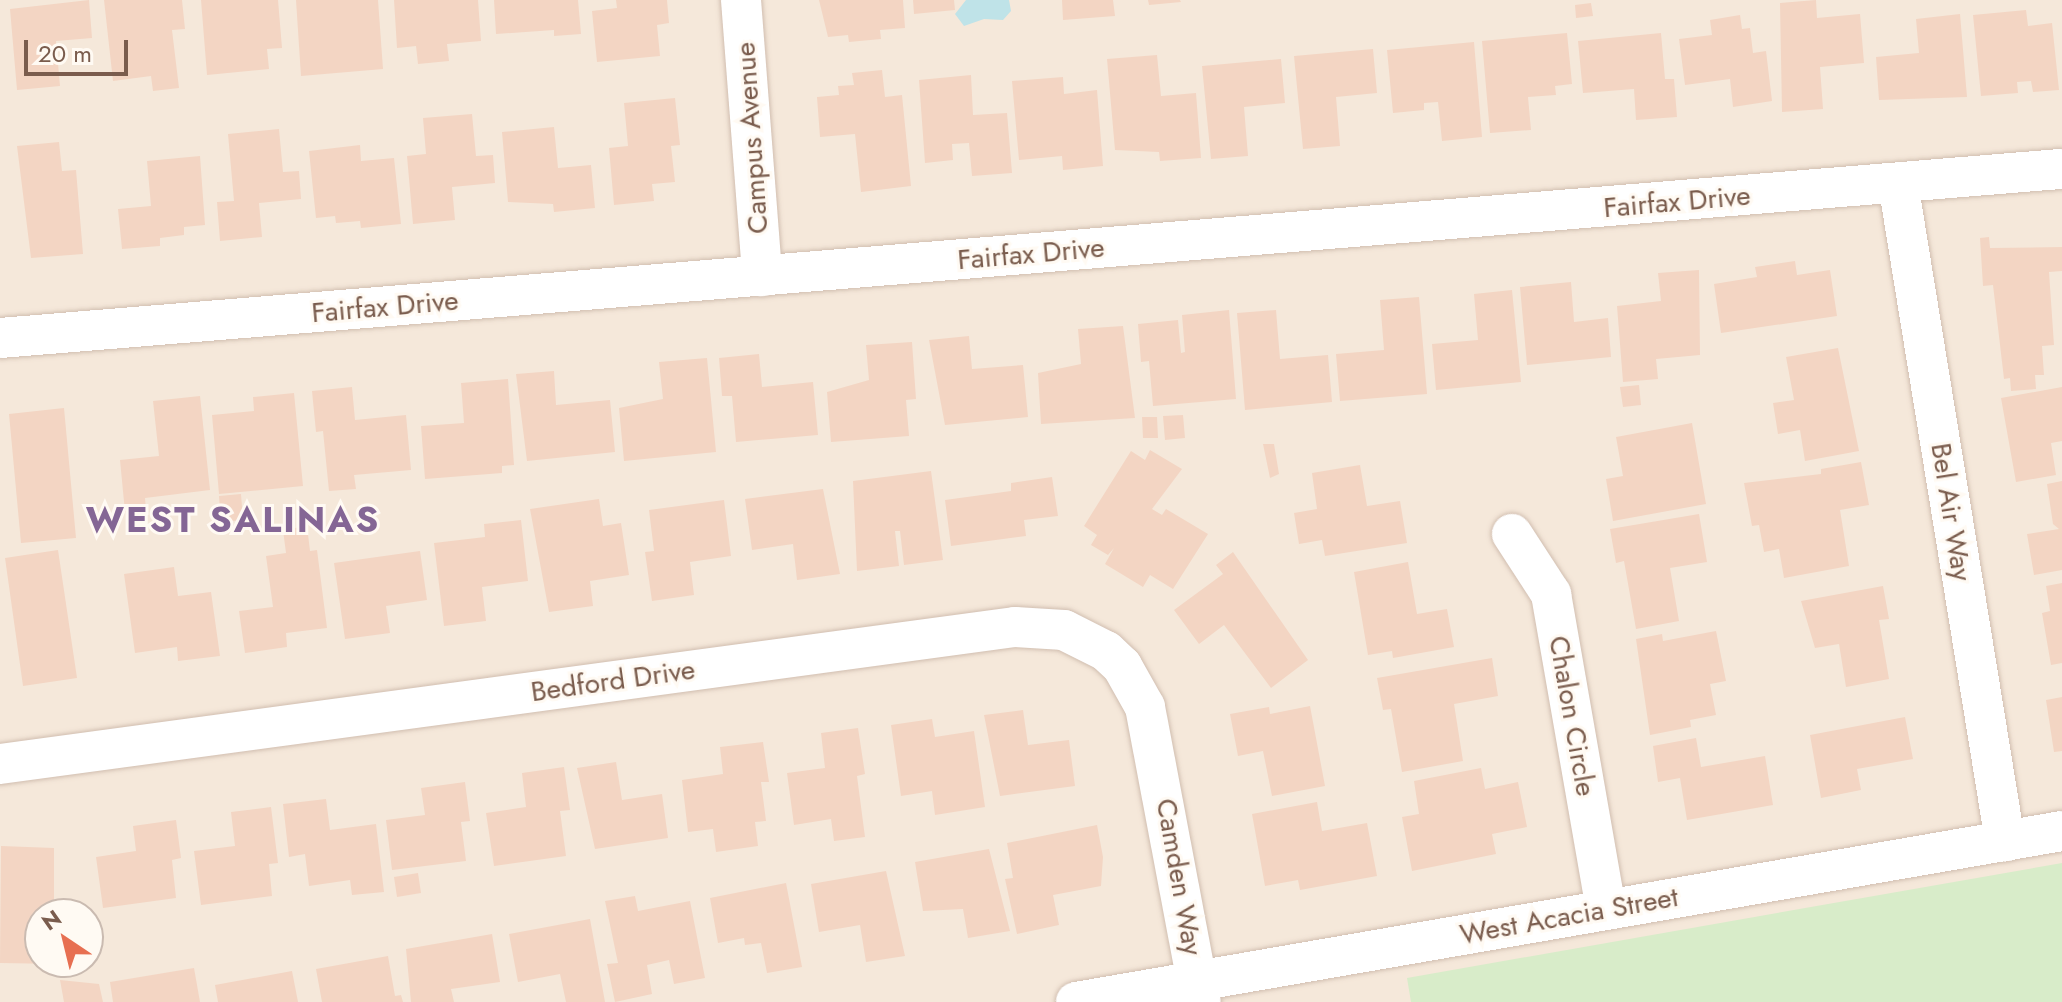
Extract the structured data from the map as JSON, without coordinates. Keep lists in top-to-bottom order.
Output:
{
  "streets": {
    "street": [
      "Campus Avenue",
      "Fairfax Drive",
      "Bel Air Way",
      "Bedford Drive",
      "Chalon Circle",
      "Camden Way",
      "West Acacia Street"
    ]
  },
  "crossings": [
    ["Campus Avenue", "Fairfax Drive"],
    ["Fairfax Drive", "Bel Air Way"],
    ["Bel Air Way", "West Acacia Street"],
    ["Bedford Drive", "Camden Way"],
    ["Chalon Circle", "West Acacia Street"],
    ["Camden Way", "West Acacia Street"]
  ],
  "districts": ["WEST SALINAS"],
  "scale_bar": "20 m",
  "north": "top left"
}
